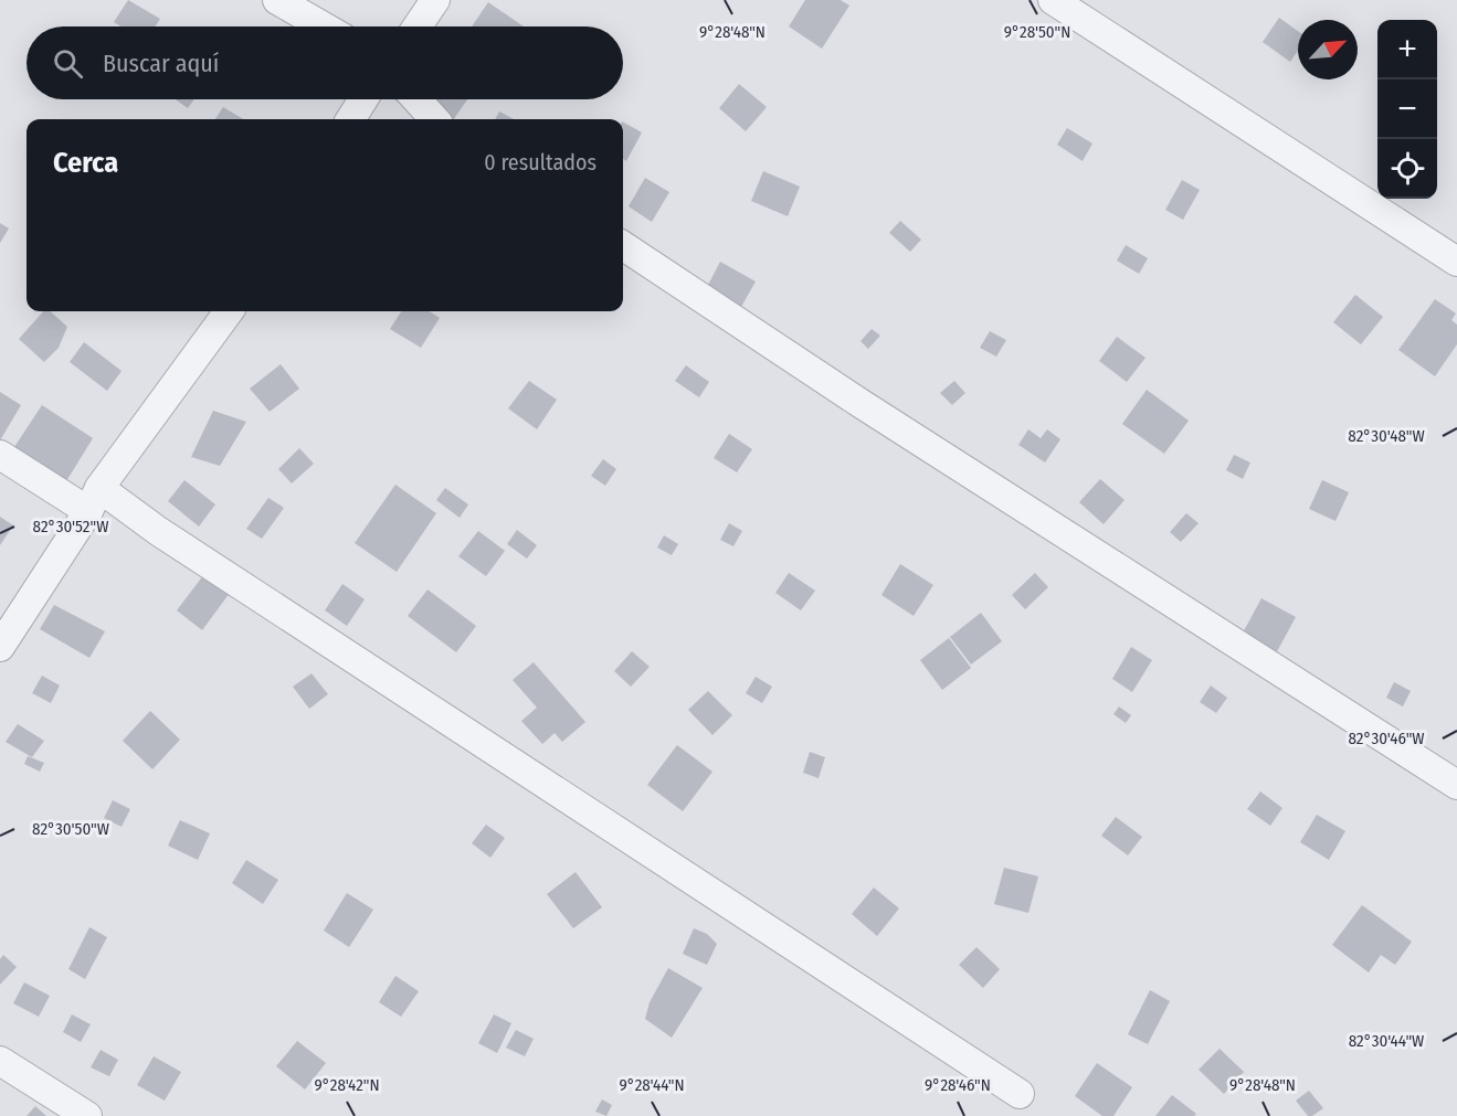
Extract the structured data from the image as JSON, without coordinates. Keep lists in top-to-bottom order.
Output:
{
  "north": "top right",
  "page": {
    "map_buttons": ["+", "−"],
    "search": "Buscar aquí",
    "heading": ["Cerca", "0 resultados"]
  },
  "coordinates": [
    "9°28'48\"N",
    "9°28'50\"N",
    "82°30'48\"W",
    "82°30'52\"W",
    "82°30'46\"W",
    "82°30'50\"W",
    "82°30'44\"W",
    "9°28'42\"N",
    "9°28'44\"N",
    "9°28'46\"N"
  ]
}
